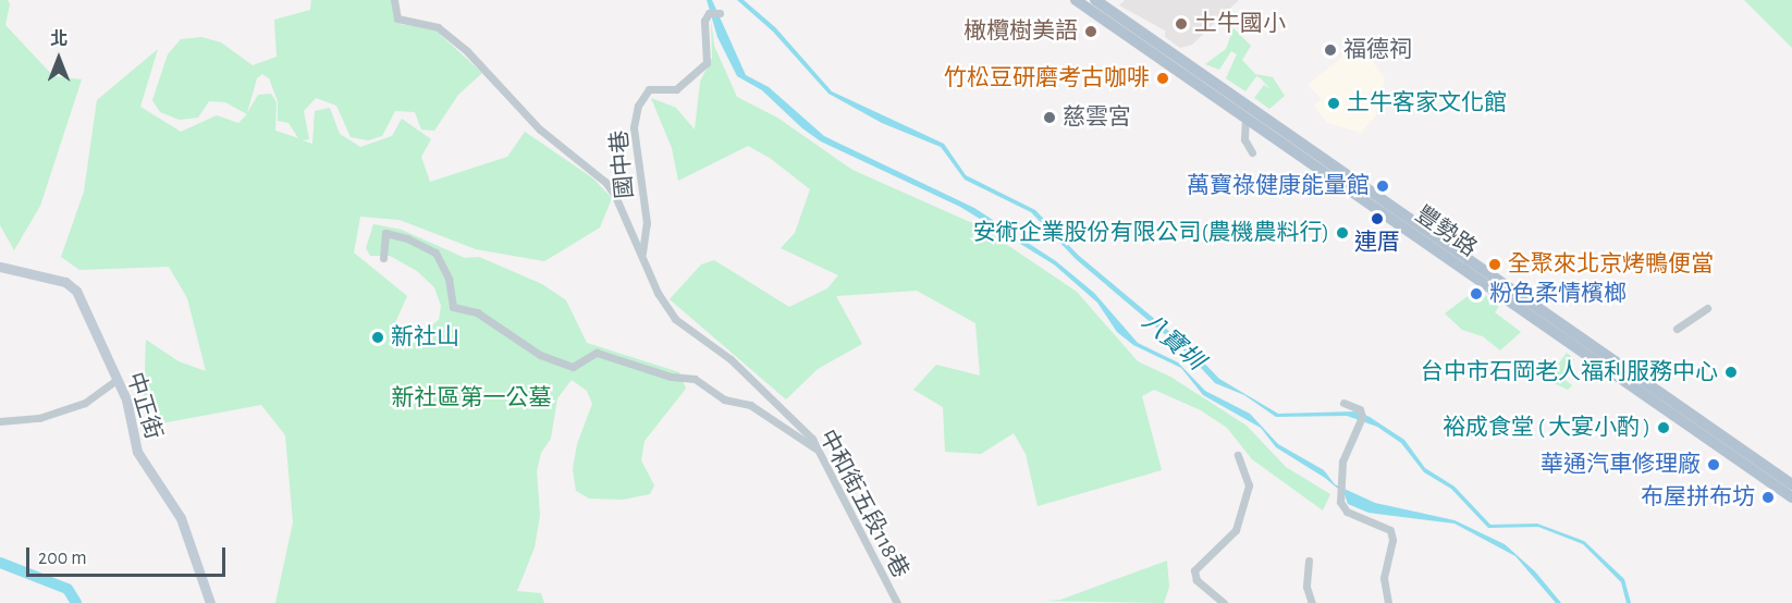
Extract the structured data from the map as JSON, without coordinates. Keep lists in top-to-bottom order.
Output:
{
  "streets": {
    "main road": ["豐勢路"],
    "street": ["國中巷", "中正街", "中和街五段118巷"]
  },
  "crossings": [
    ["國中巷", "中和街五段118巷"]
  ],
  "water": ["八寶圳"],
  "parks": ["新社區第一公墓"],
  "places": [
    "土牛國小",
    "橄欖樹美語",
    "福德祠",
    "竹松豆研磨考古咖啡",
    "土牛客家文化館",
    "慈雲宮",
    "萬寶祿健康能量館",
    "連厝",
    "安術企業股份有限公司(農機農料行)",
    "全聚來北京烤鴨便當",
    "粉色柔情檳榔",
    "新社山",
    "台中市石岡老人福利服務中心",
    "裕成食堂 ( 大宴小酌 )",
    "華通汽車修理廠",
    "布屋拼布坊"
  ],
  "scale_bar": "200 m",
  "north": "top"
}
